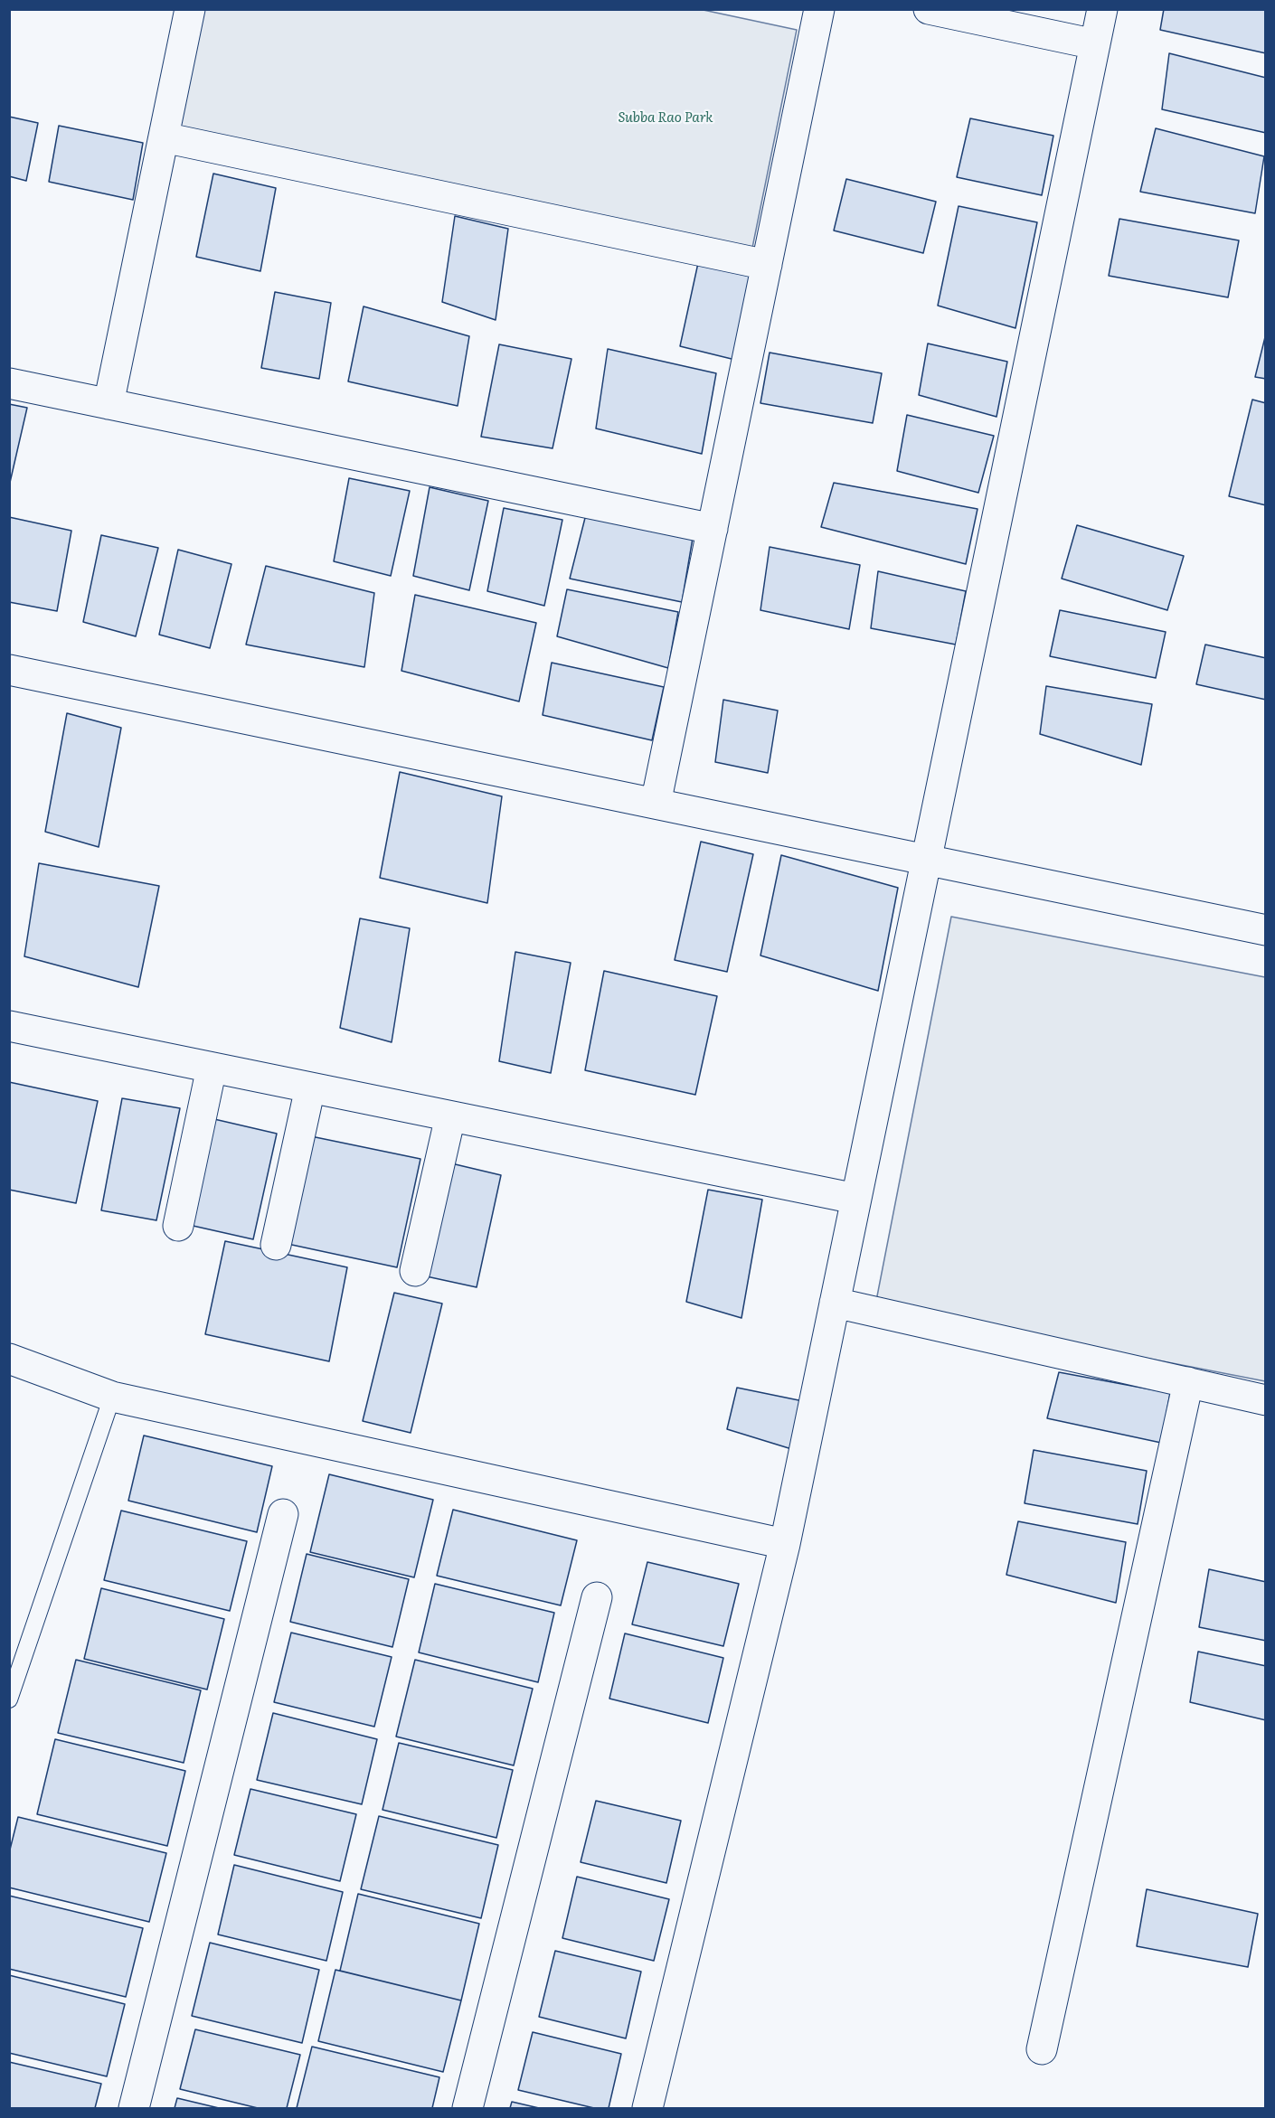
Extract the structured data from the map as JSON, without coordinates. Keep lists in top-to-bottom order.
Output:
{
  "parks": ["Subba Rao Park"]
}
